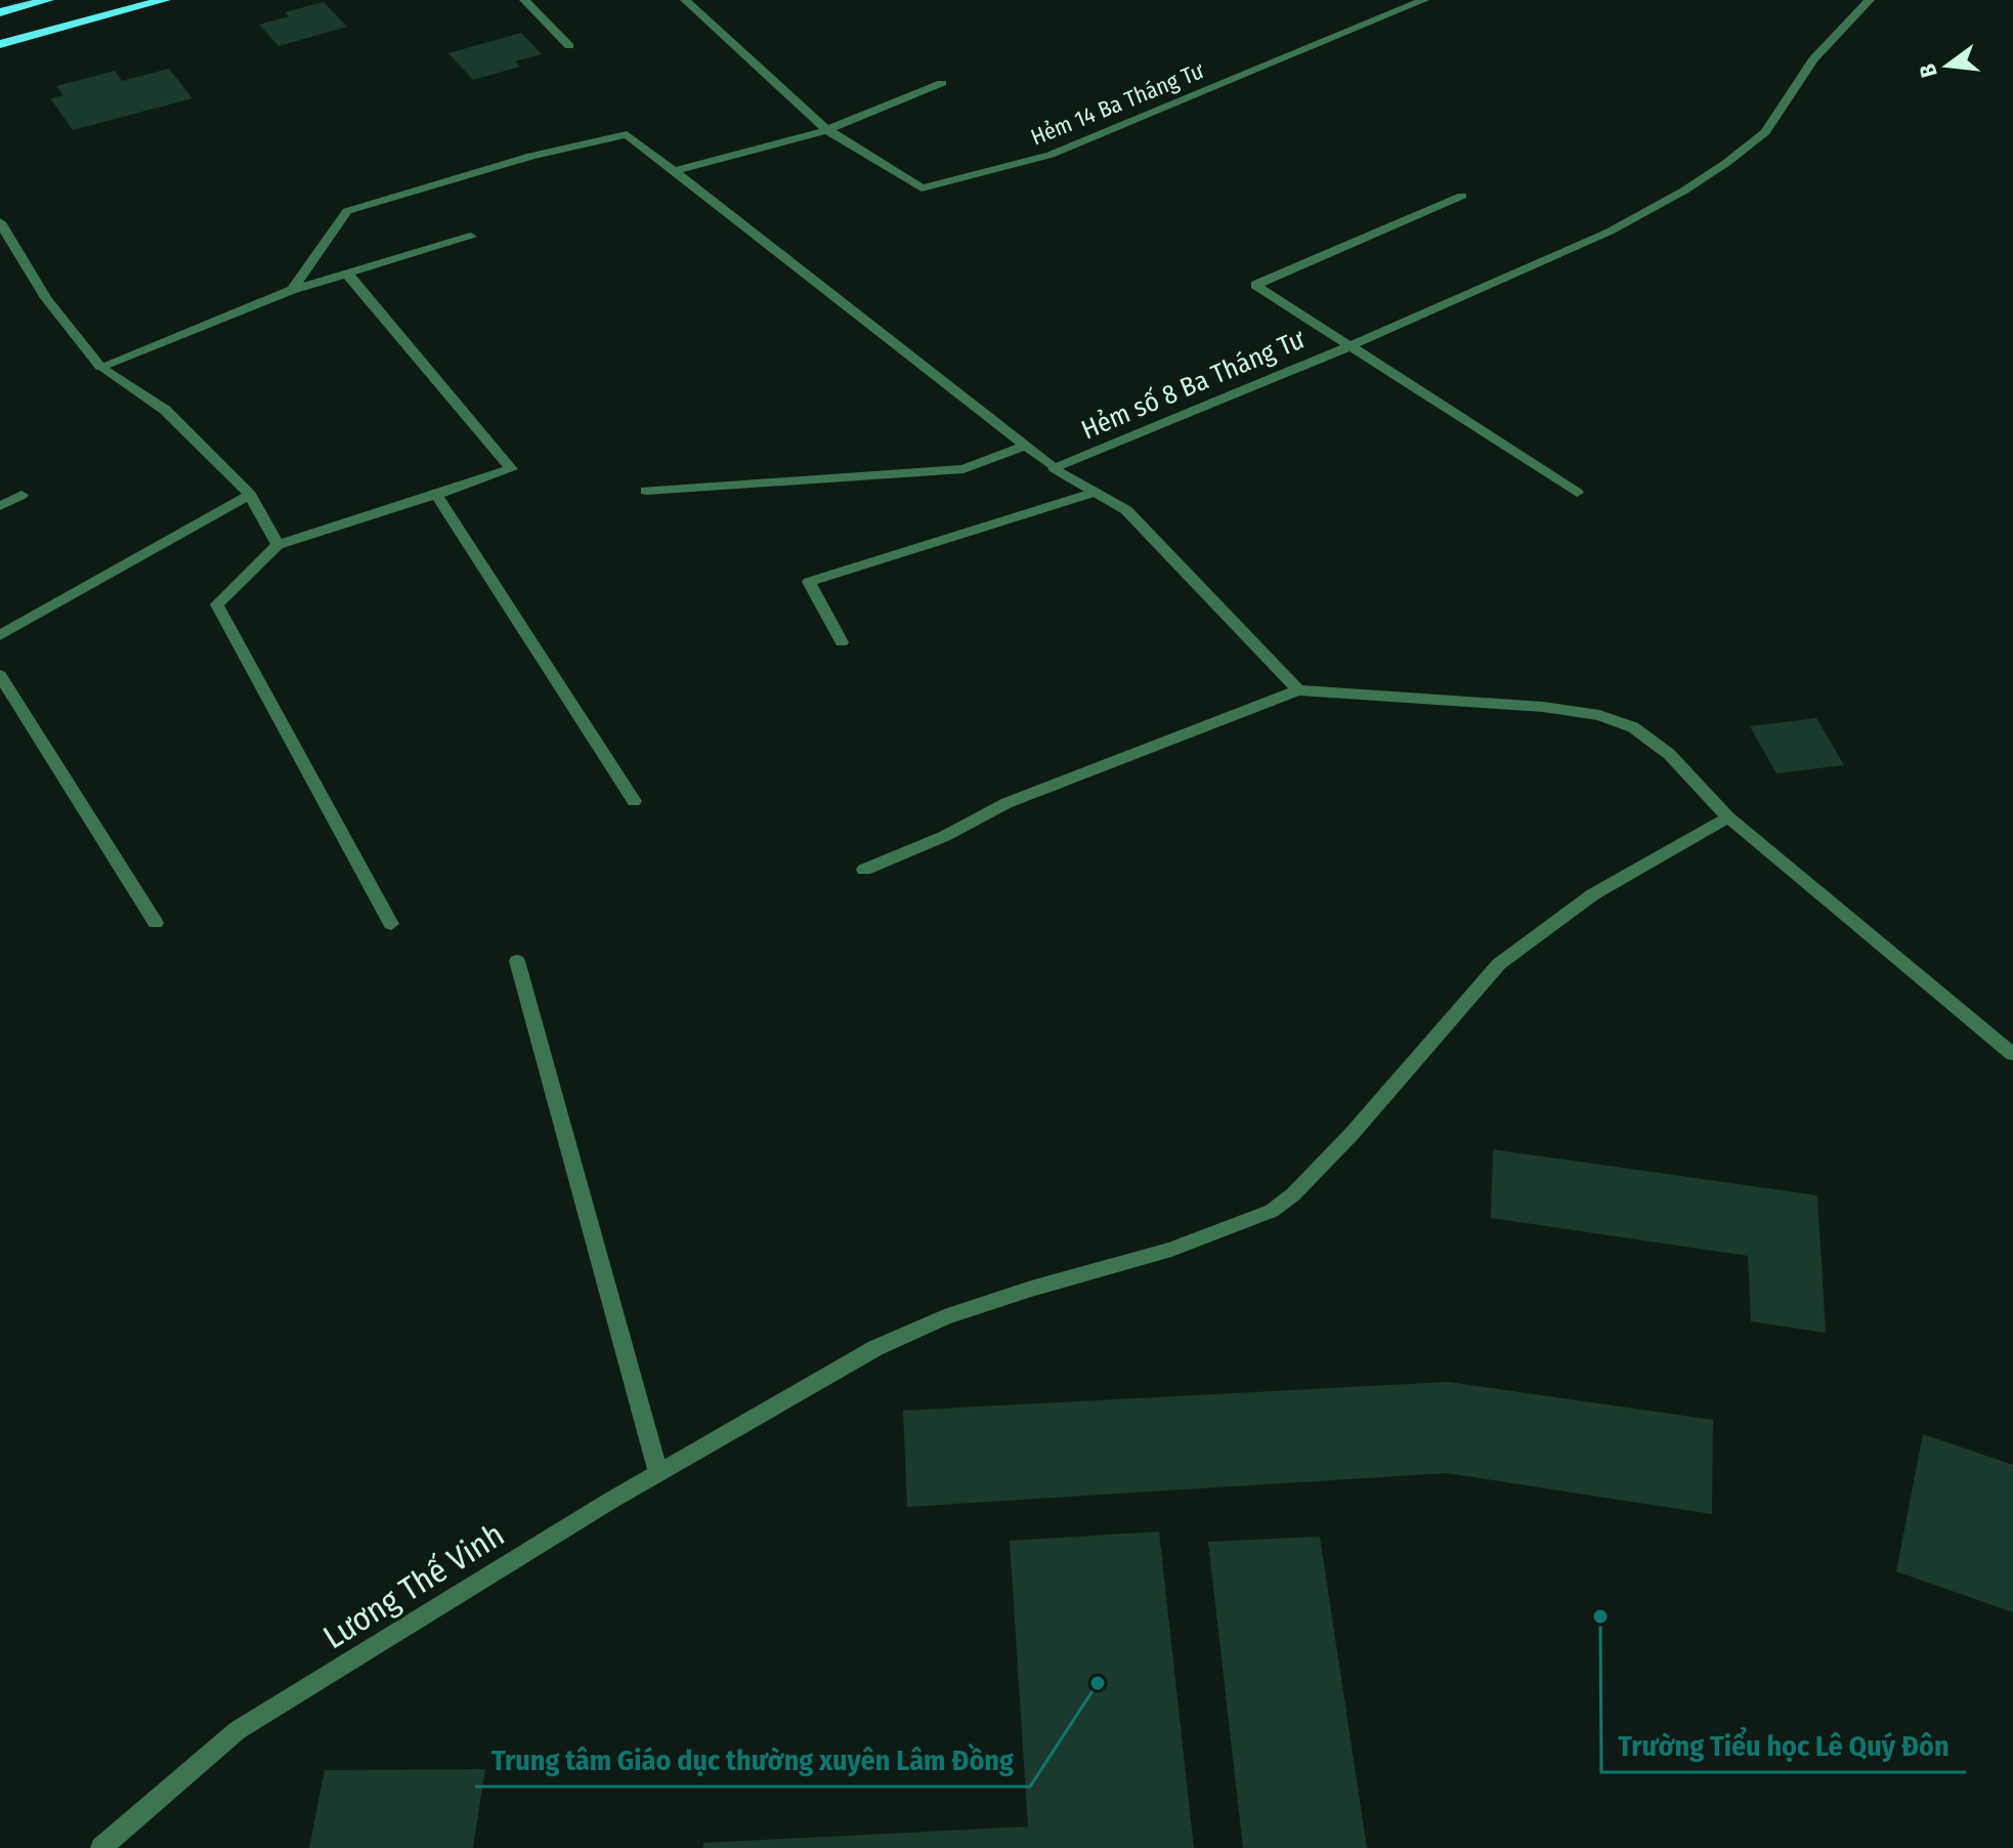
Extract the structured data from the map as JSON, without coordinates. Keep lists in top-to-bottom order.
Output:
{
  "streets": {
    "street": ["Hẻm 14 Ba Tháng Tư", "Hẻm số 8 Ba Tháng Tư", "Lương Thế Vinh"]
  },
  "places": ["Trường Tiểu học Lê Quý Đôn", "Trung tâm Giáo dục thường xuyên Lâm Đồng"],
  "north": "left"
}
